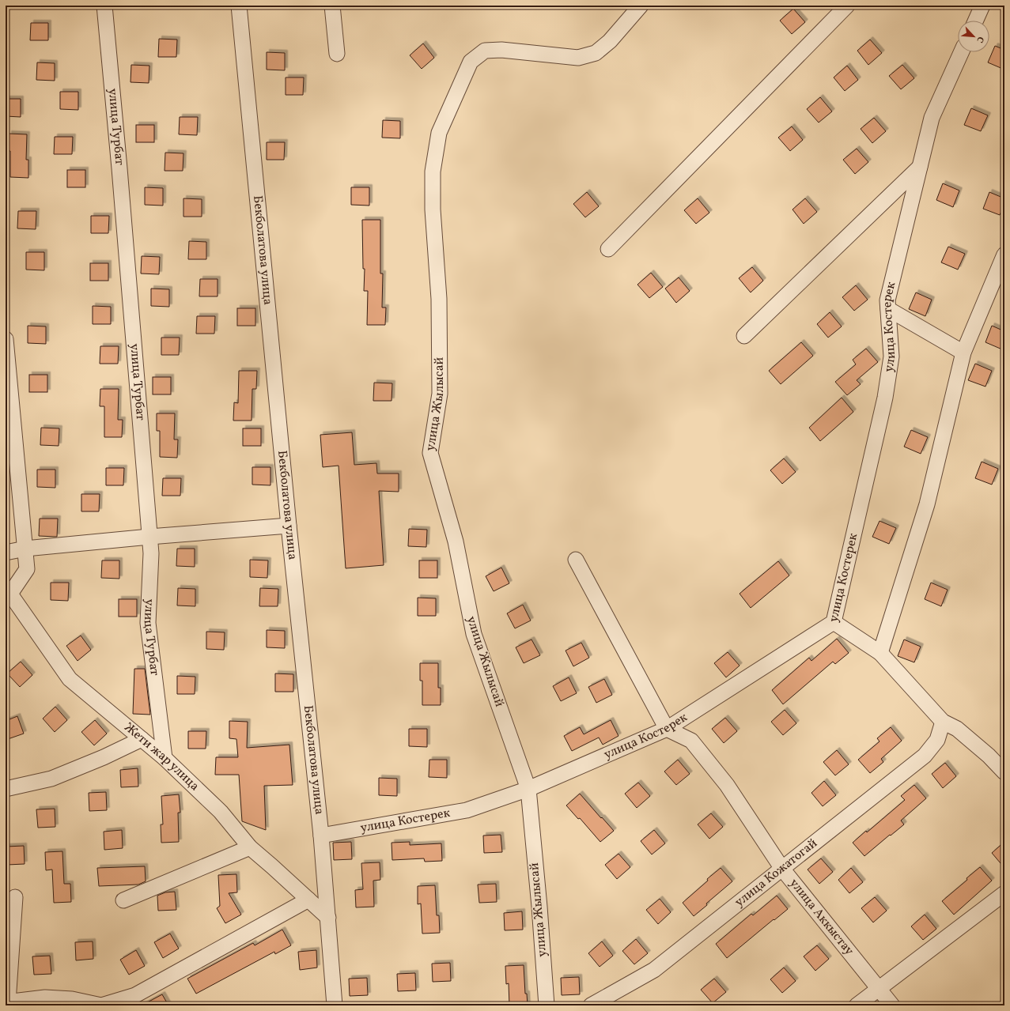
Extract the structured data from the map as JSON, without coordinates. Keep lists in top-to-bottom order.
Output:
{
  "streets": {
    "street": [
      "улица Турбат",
      "Бекболатова улица",
      "улица Костерек",
      "улица Жылысай",
      "Жети жар улица",
      "улица Кожатогай",
      "улица Аккыстау"
    ]
  },
  "crossings": [
    ["улица Турбат", "Жети жар улица"],
    ["Бекболатова улица", "улица Костерек"],
    ["Бекболатова улица", "Жети жар улица"],
    ["улица Костерек", "улица Жылысай"],
    ["улица Костерек", "улица Аккыстау"],
    ["улица Кожатогай", "улица Аккыстау"]
  ],
  "north": "bottom right"
}
